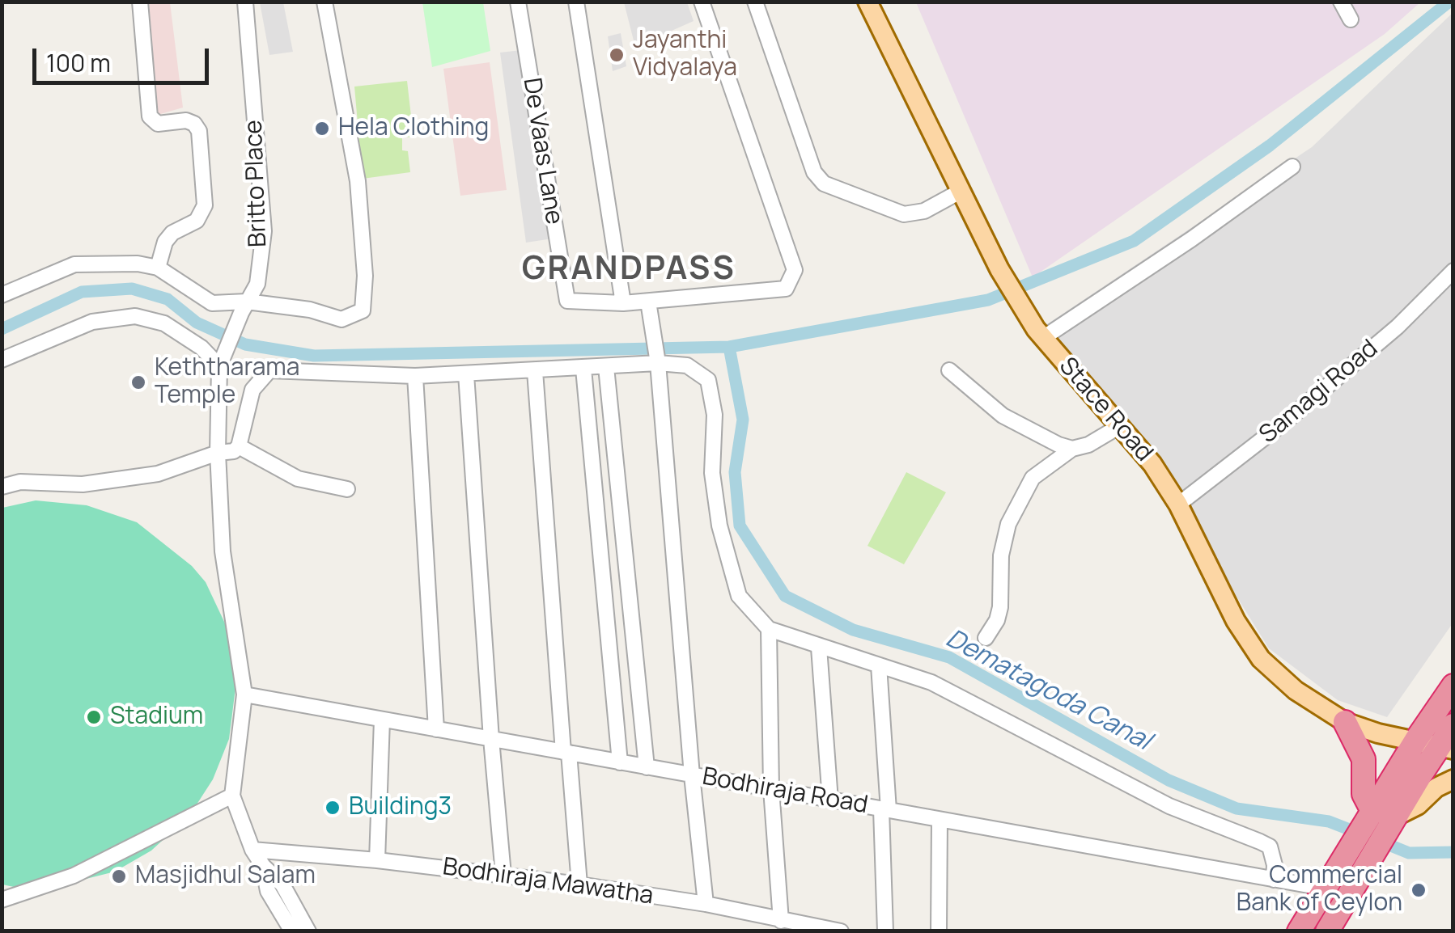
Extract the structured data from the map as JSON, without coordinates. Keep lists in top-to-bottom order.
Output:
{
  "streets": {
    "main road": ["Stace Road"],
    "street": [
      "De Vaas Lane",
      "Britto Place",
      "Samagi Road",
      "Bodhiraja Road",
      "Bodhiraja Mawatha"
    ]
  },
  "crossings": [
    ["Samagi Road", "Stace Road"]
  ],
  "districts": ["GRANDPASS"],
  "water": ["Dematagoda Canal"],
  "places": [
    "Jayanthi Vidyalaya",
    "Hela Clothing",
    "Keththarama Temple",
    "Stadium",
    "Building3",
    "Masjidhul Salam",
    "Commercial Bank of Ceylon"
  ],
  "scale_bar": "100 m"
}
